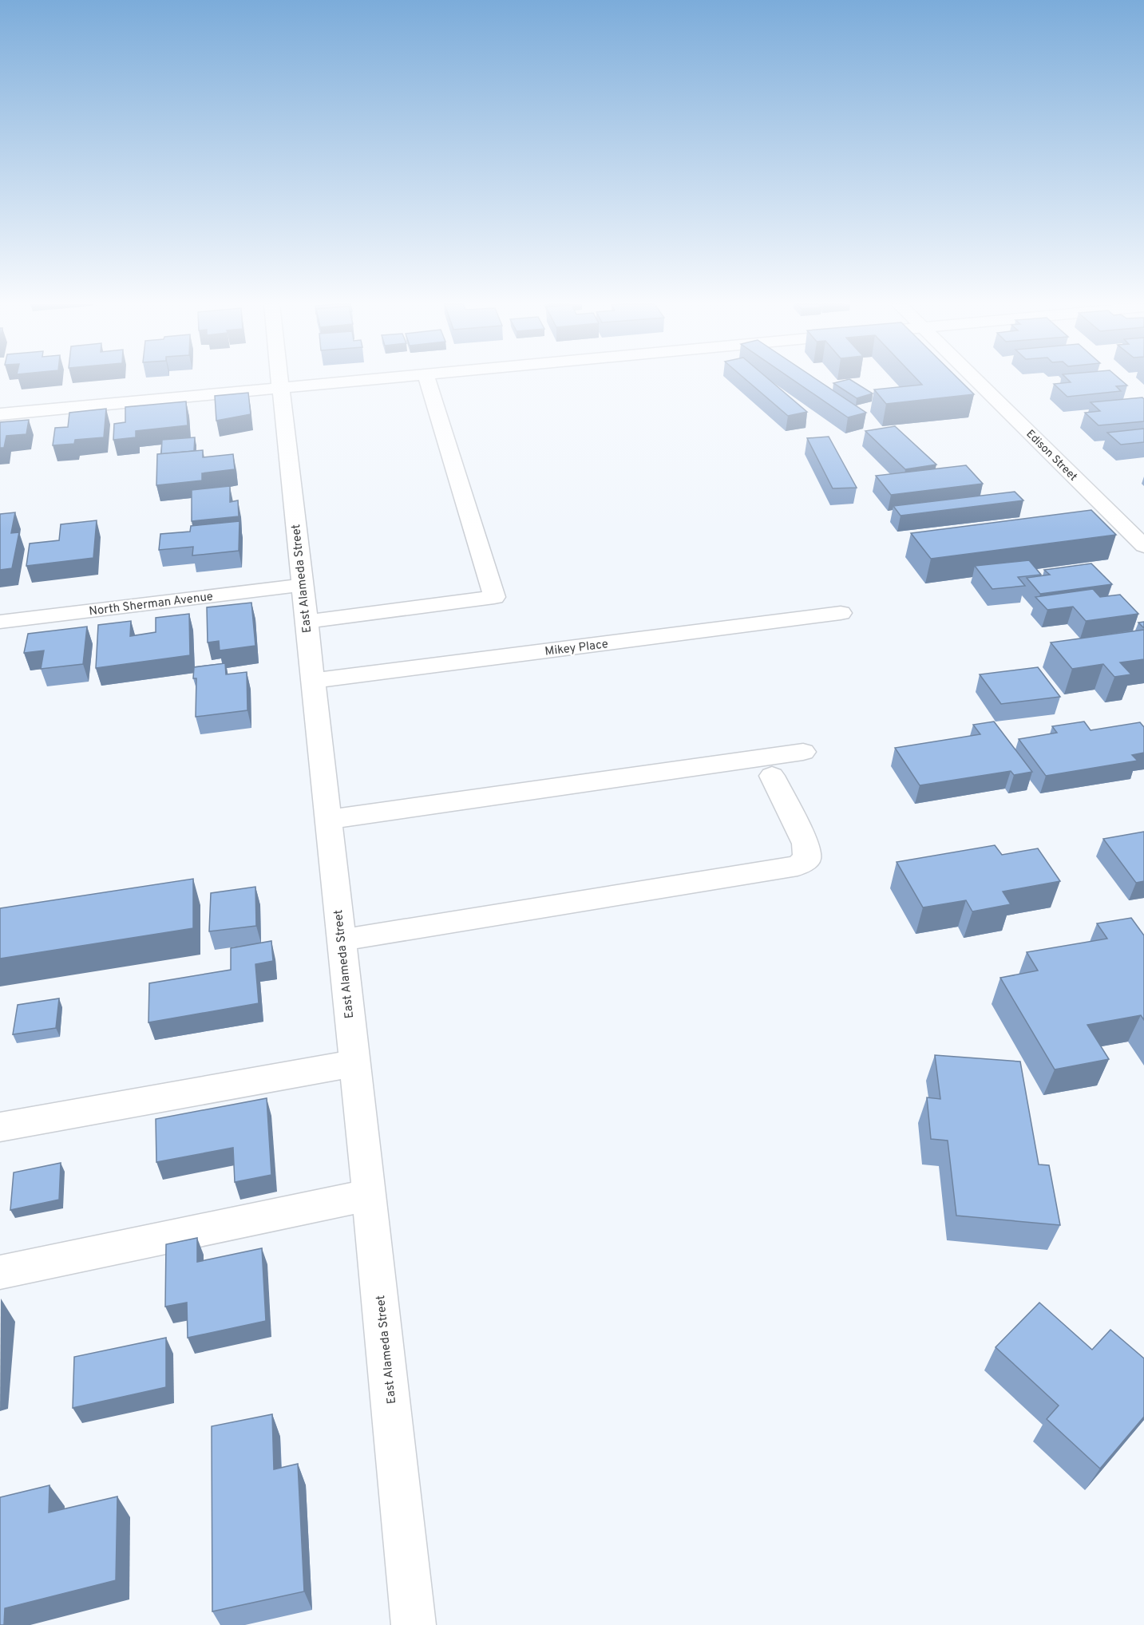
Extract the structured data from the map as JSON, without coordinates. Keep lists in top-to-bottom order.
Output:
{
  "streets": {
    "street": [
      "Edison Street",
      "East Alameda Street",
      "North Sherman Avenue",
      "Mikey Place"
    ]
  },
  "crossings": [
    ["East Alameda Street", "North Sherman Avenue"],
    ["East Alameda Street", "Mikey Place"]
  ]
}
